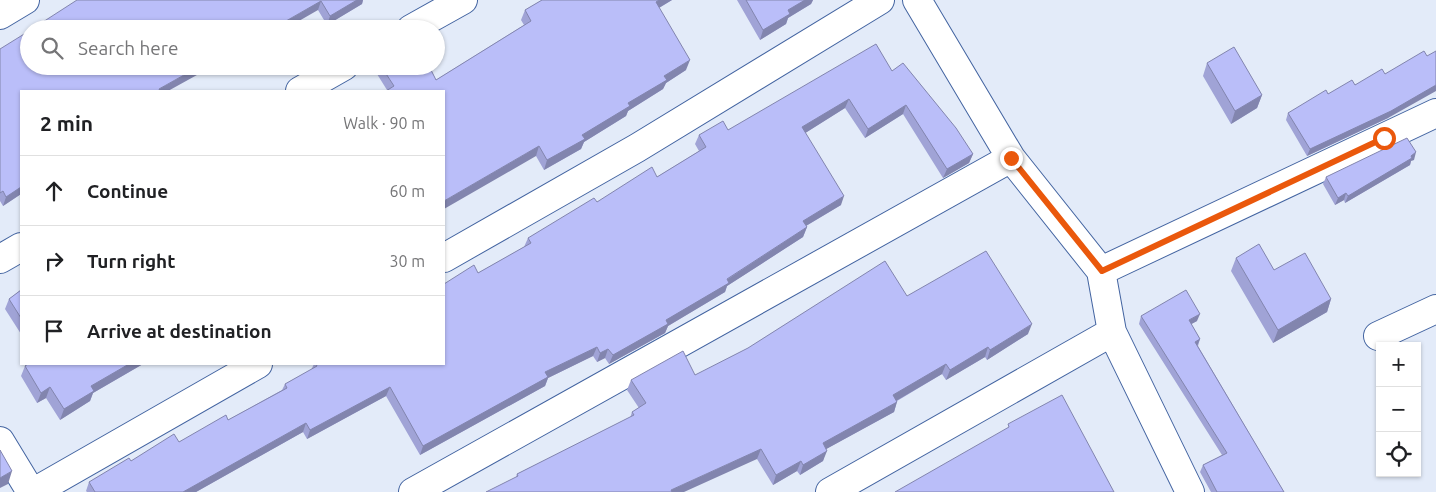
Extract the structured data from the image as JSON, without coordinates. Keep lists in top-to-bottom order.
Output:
{
  "page": {
    "search": "Search here",
    "heading": ["2 min", "Walk · 90 m"],
    "list": [
      ["Continue", "60 m"],
      ["Turn right", "30 m"],
      "Arrive at destination"
    ],
    "map_buttons": ["+", "−"]
  }
}
